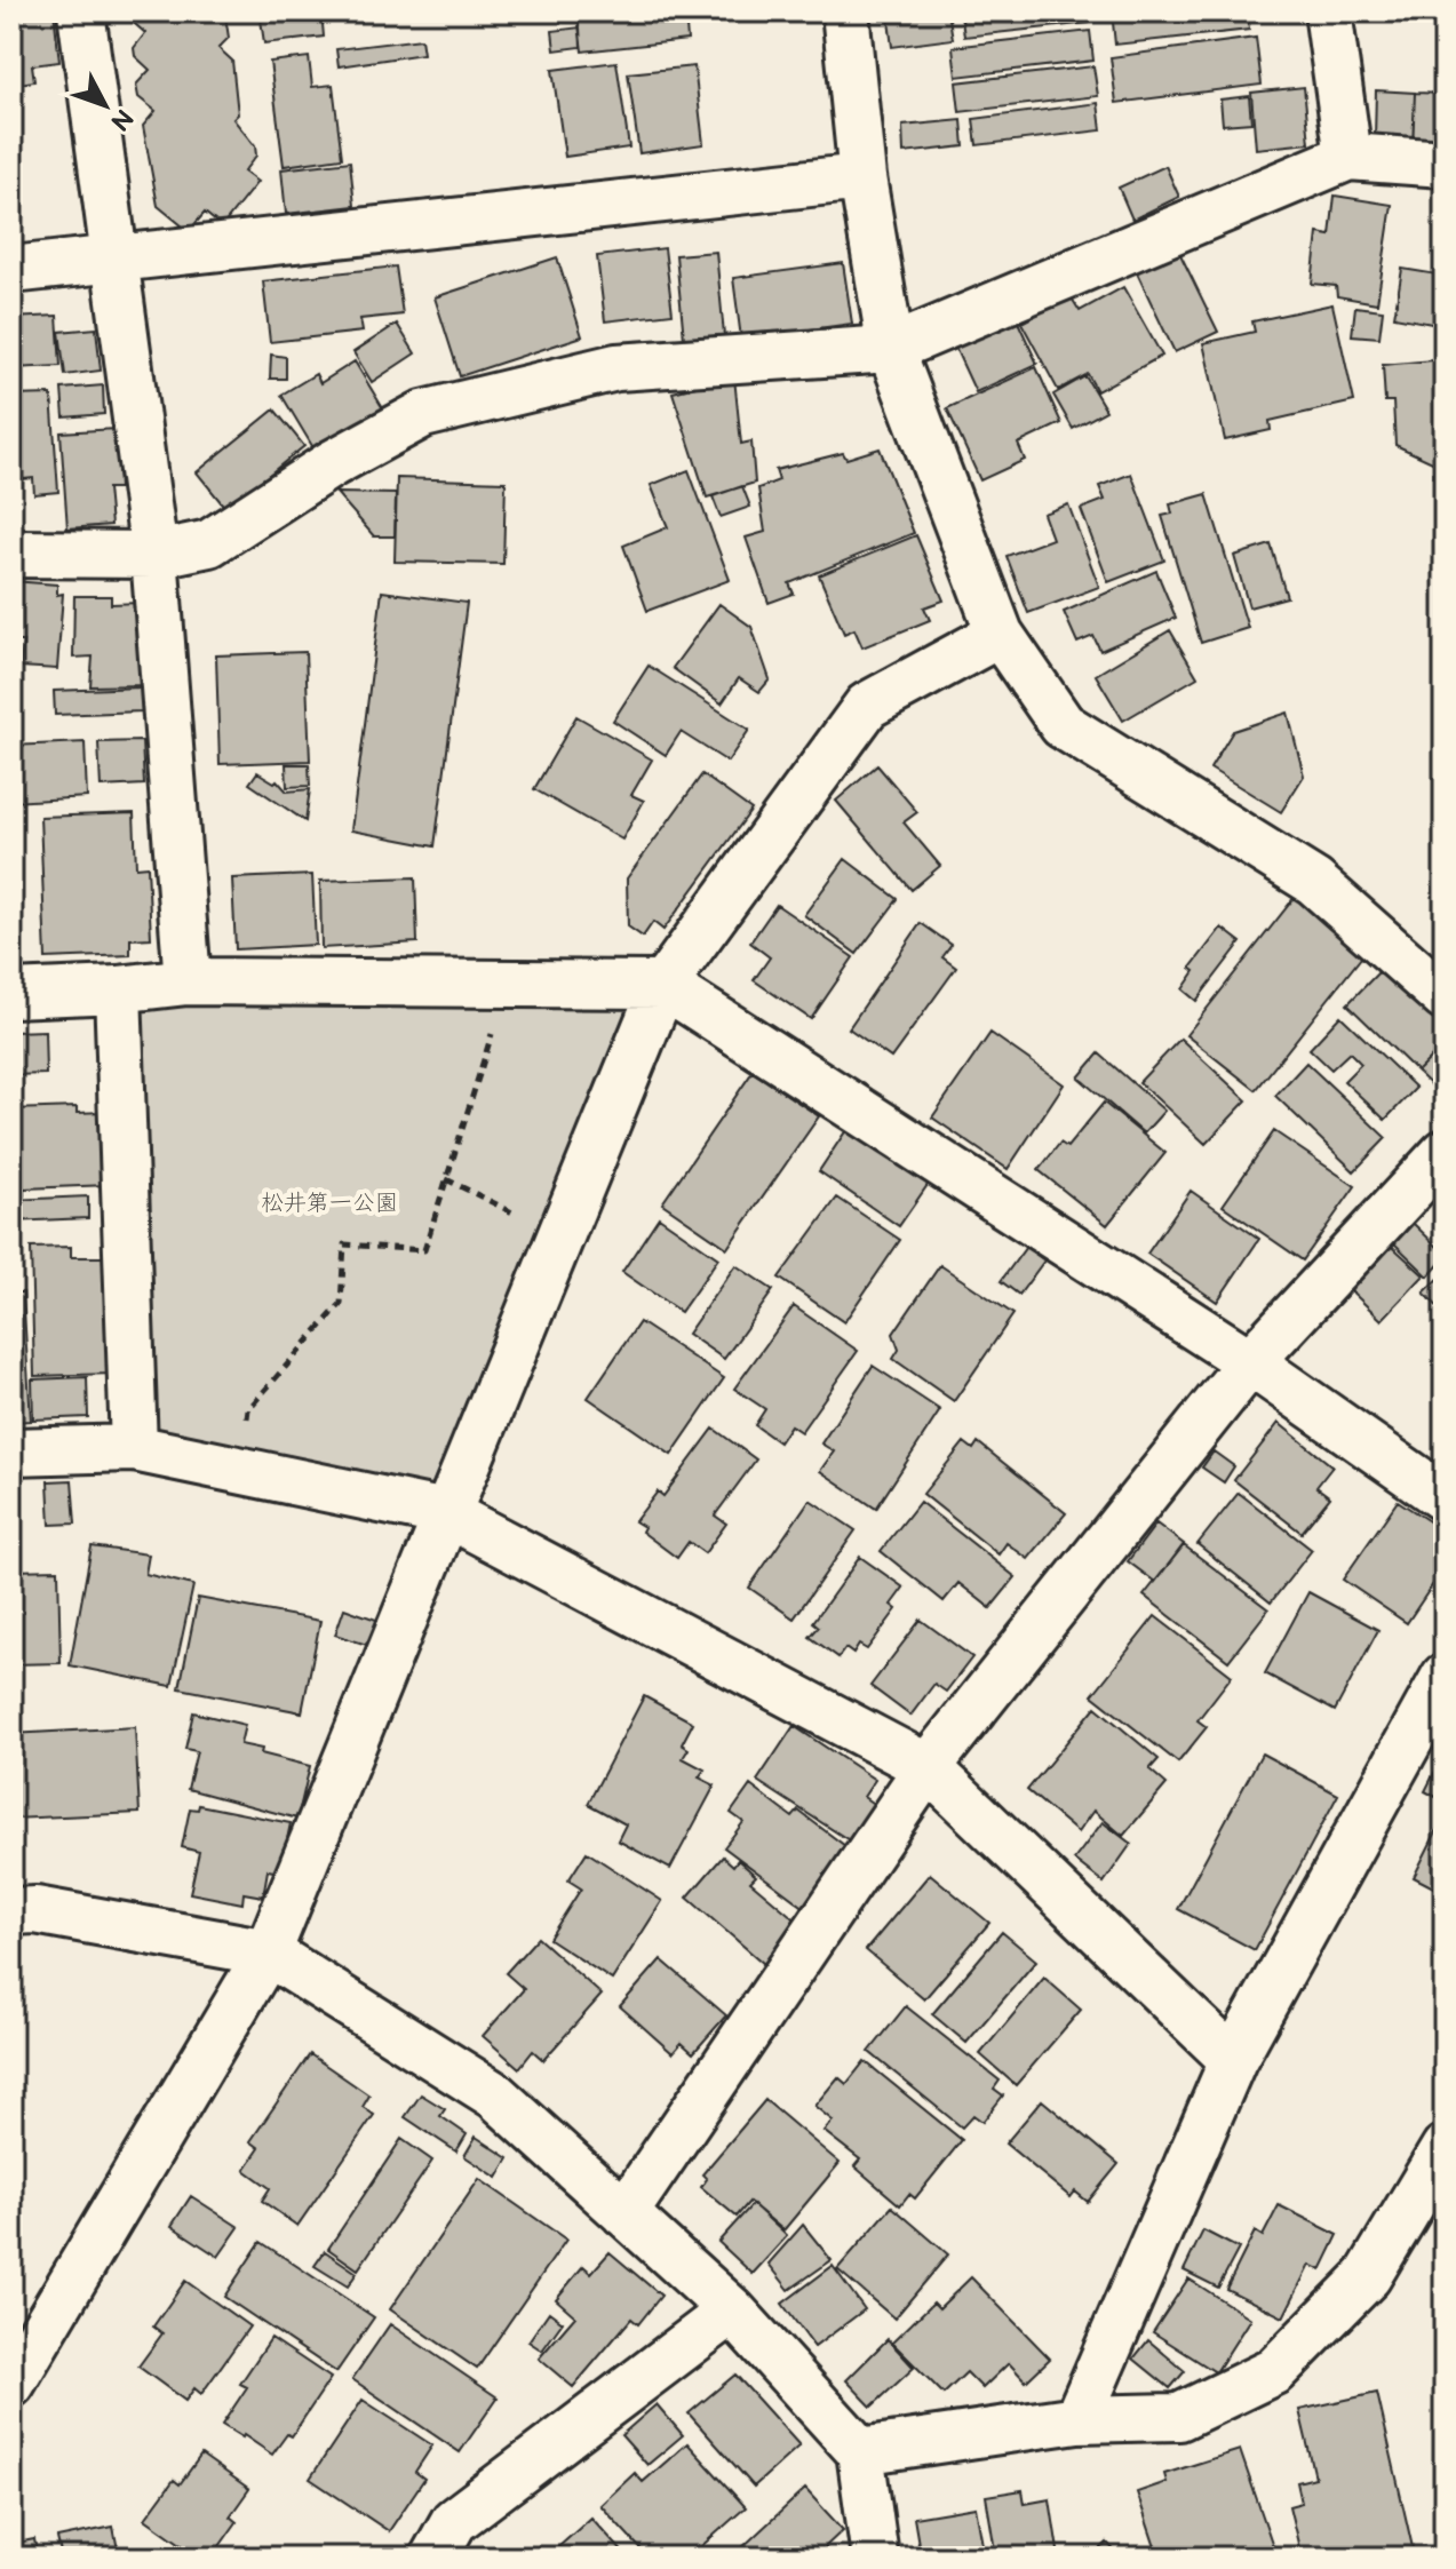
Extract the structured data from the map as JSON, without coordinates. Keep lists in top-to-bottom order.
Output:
{
  "parks": ["松井第一公園"],
  "north": "bottom right"
}
